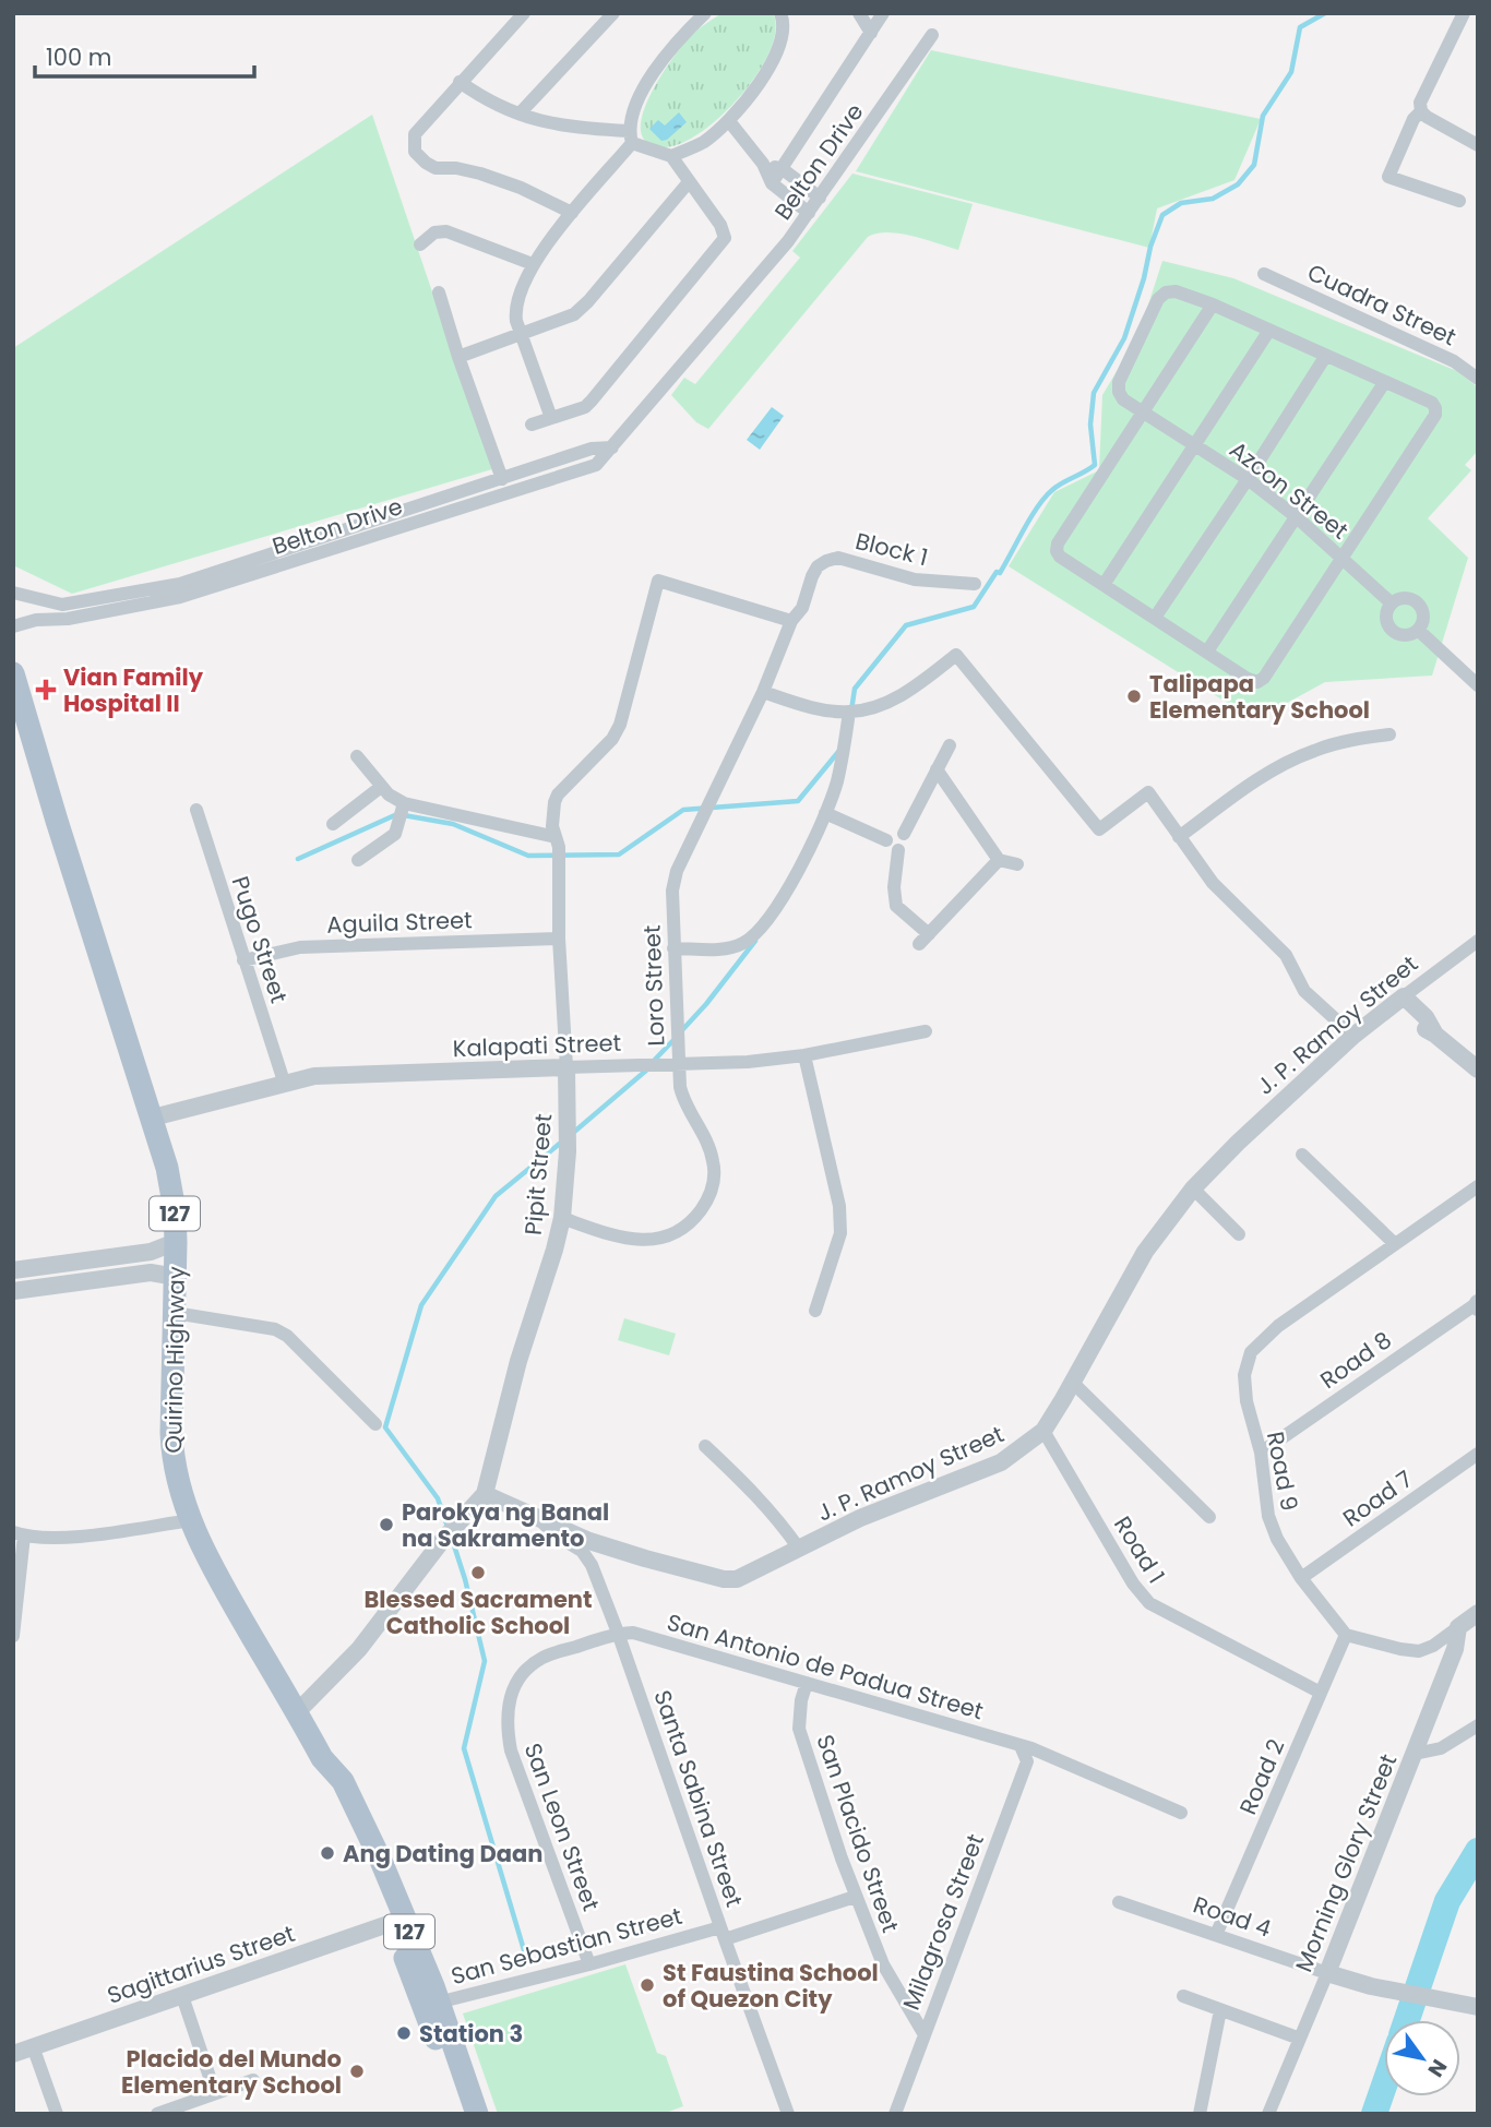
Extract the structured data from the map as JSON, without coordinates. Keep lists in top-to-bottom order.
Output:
{
  "streets": {
    "main road": ["127", "Quirino Highway"],
    "street": [
      "Belton Drive",
      "Cuadra Street",
      "Azcon Street",
      "Block 1",
      "Aguila Street",
      "Pugo Street",
      "Loro Street",
      "J. P. Ramoy Street",
      "Kalapati Street",
      "Pipit Street",
      "Road 8",
      "Road 9",
      "Road 7",
      "Road 1",
      "San Antonio de Padua Street",
      "Road 2",
      "Santa Sabina Street",
      "San Leon Street",
      "San Placido Street",
      "Morning Glory Street",
      "Road 4",
      "Milagrosa Street",
      "San Sebastian Street",
      "Sagittarius Street"
    ]
  },
  "crossings": [
    ["Block 1", "Loro Street"],
    ["Block 1", "Pipit Street"],
    ["Aguila Street", "Pugo Street"],
    ["Aguila Street", "Pipit Street"],
    ["Pugo Street", "Kalapati Street"],
    ["Loro Street", "Kalapati Street"],
    ["Loro Street", "Pipit Street"],
    ["J. P. Ramoy Street", "Pipit Street"],
    ["J. P. Ramoy Street", "Road 1"],
    ["J. P. Ramoy Street", "Santa Sabina Street"],
    ["Kalapati Street", "Pipit Street"],
    ["Kalapati Street", "Quirino Highway"],
    ["Quirino Highway", "San Sebastian Street"],
    ["Quirino Highway", "Sagittarius Street"],
    ["Road 8", "Road 9"],
    ["Road 9", "Road 7"],
    ["Road 9", "Road 2"],
    ["Road 1", "Road 2"],
    ["San Antonio de Padua Street", "Santa Sabina Street"],
    ["San Antonio de Padua Street", "San Leon Street"],
    ["San Antonio de Padua Street", "San Placido Street"],
    ["San Antonio de Padua Street", "Milagrosa Street"],
    ["Road 2", "Road 4"],
    ["Santa Sabina Street", "San Leon Street"],
    ["Santa Sabina Street", "San Sebastian Street"],
    ["San Leon Street", "San Sebastian Street"],
    ["San Placido Street", "Milagrosa Street"],
    ["San Placido Street", "San Sebastian Street"],
    ["Morning Glory Street", "Road 4"]
  ],
  "places": {
    "health": ["Vian Family Hospital II"],
    "other": [
      "Talipapa Elementary School",
      "Parokya ng Banal na Sakramento",
      "Blessed Sacrament Catholic School",
      "Ang Dating Daan",
      "St Faustina School of Quezon City",
      "Station 3",
      "Placido del Mundo Elementary School"
    ]
  },
  "scale_bar": "100 m",
  "north": "bottom right"
}
